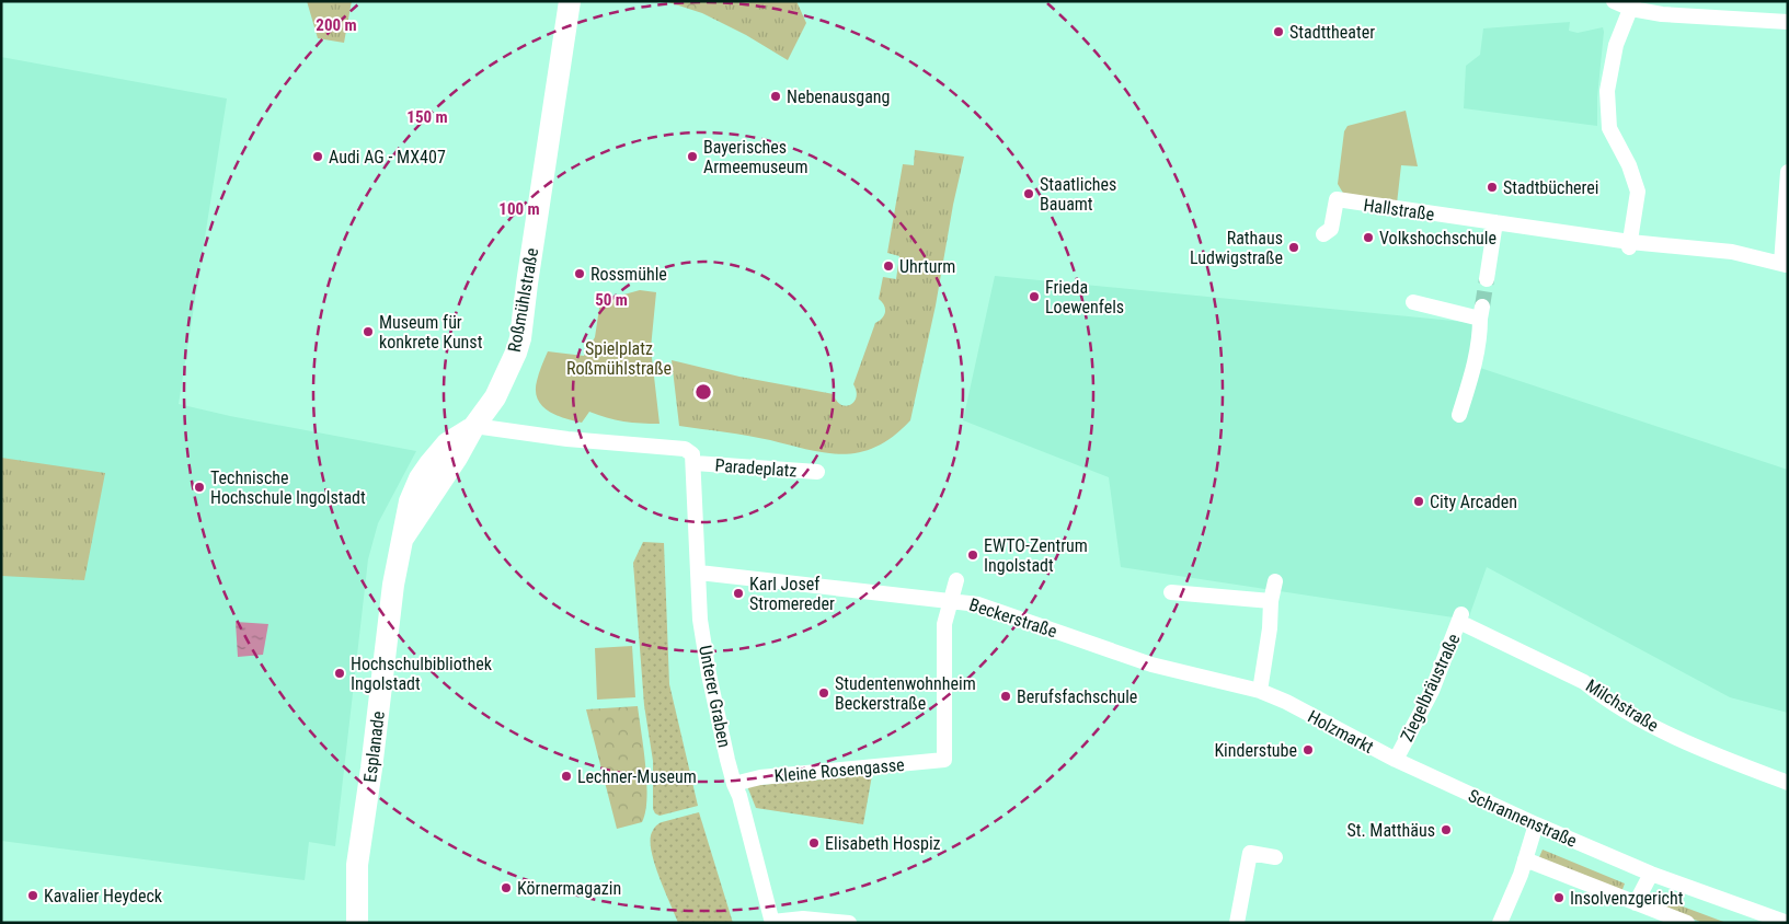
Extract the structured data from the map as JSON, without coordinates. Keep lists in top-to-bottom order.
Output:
{
  "streets": {
    "street": [
      "Hallstraße",
      "Roßmühlstraße",
      "Paradeplatz",
      "Beckerstraße",
      "Ziegelbräustraße",
      "Unterer Graben",
      "Milchstraße",
      "Holzmarkt",
      "Esplanade",
      "Kleine Rosengasse",
      "Schrannenstraße"
    ]
  },
  "crossings": [
    ["Roßmühlstraße", "Esplanade"],
    ["Paradeplatz", "Unterer Graben"],
    ["Beckerstraße", "Unterer Graben"],
    ["Beckerstraße", "Holzmarkt"],
    ["Beckerstraße", "Kleine Rosengasse"],
    ["Ziegelbräustraße", "Milchstraße"],
    ["Ziegelbräustraße", "Holzmarkt"],
    ["Ziegelbräustraße", "Schrannenstraße"],
    ["Unterer Graben", "Kleine Rosengasse"],
    ["Holzmarkt", "Schrannenstraße"]
  ],
  "parks": ["Spielplatz Roßmühlstraße"],
  "places": [
    "Stadttheater",
    "Nebenausgang",
    "Audi AG - MX407",
    "Bayerisches Armeemuseum",
    "Stadtbücherei",
    "Staatliches Bauamt",
    "Volkshochschule",
    "Rathaus Ludwigstraße",
    "Uhrturm",
    "Rossmühle",
    "Frieda Loewenfels",
    "Museum für konkrete Kunst",
    "Technische Hochschule Ingolstadt",
    "City Arcaden",
    "EWTO-Zentrum Ingolstadt",
    "Karl Josef Stromereder",
    "Hochschulbibliothek Ingolstadt",
    "Studentenwohnheim Beckerstraße",
    "Berufsfachschule",
    "Kinderstube",
    "Lechner-Museum",
    "St. Matthäus",
    "Elisabeth Hospiz",
    "Körnermagazin",
    "Kavalier Heydeck",
    "Insolvenzgericht"
  ],
  "rings": [
    "200 m",
    "150 m",
    "100 m",
    "50 m"
  ]
}
